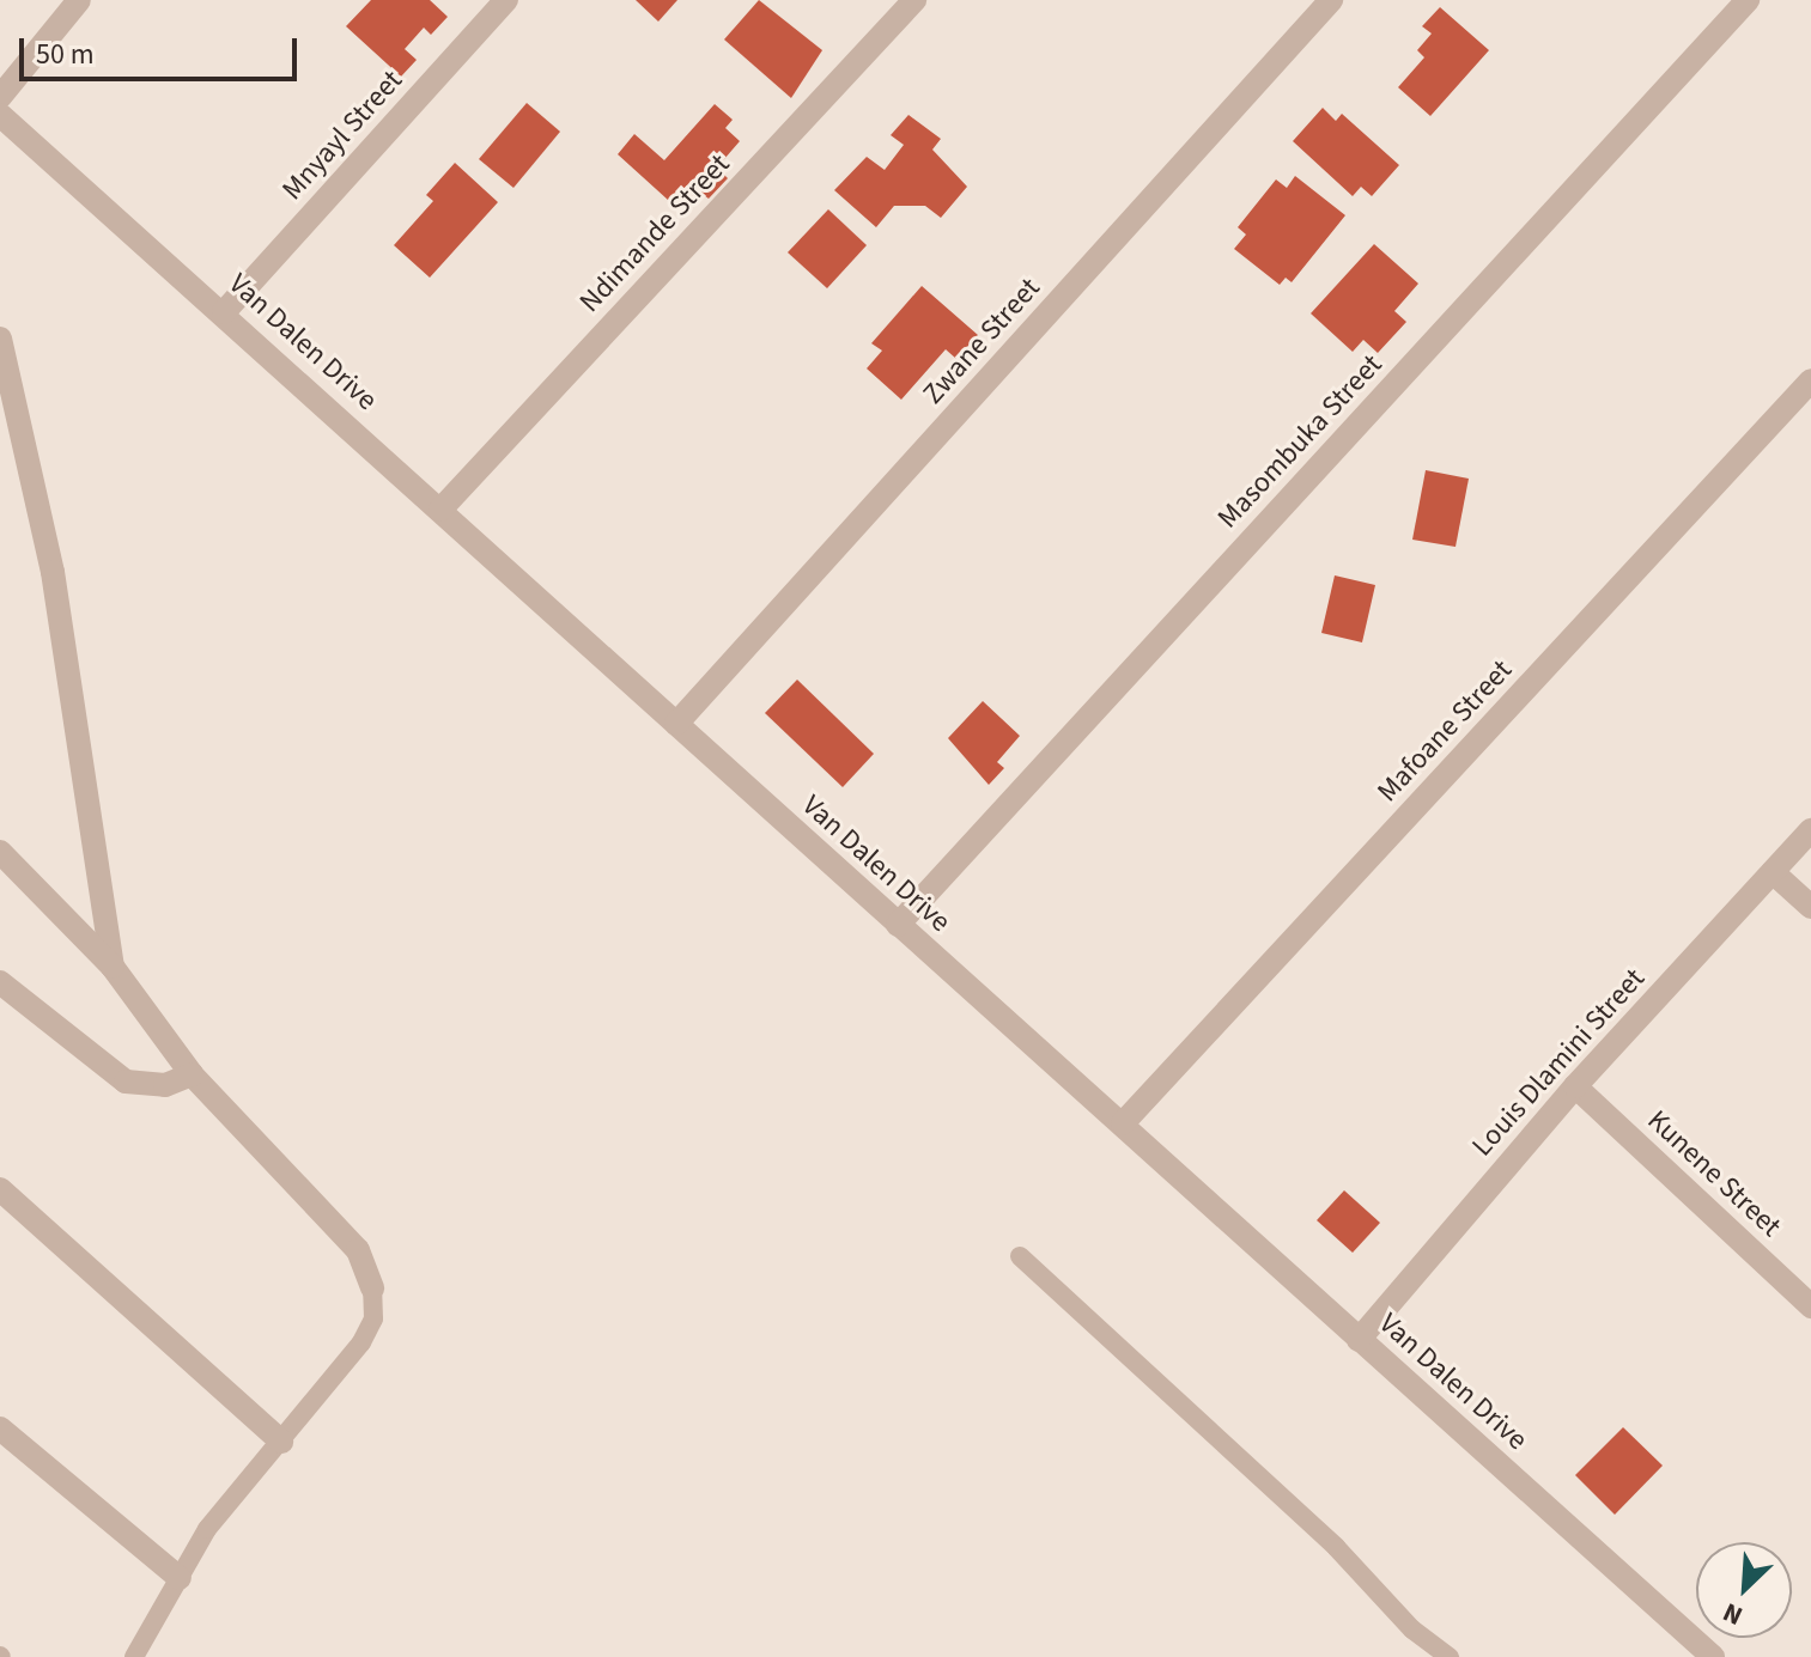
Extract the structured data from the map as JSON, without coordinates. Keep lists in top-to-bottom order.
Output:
{
  "streets": {
    "street": [
      "Mnyayl Street",
      "Ndimande Street",
      "Zwane Street",
      "Van Dalen Drive",
      "Masombuka Street",
      "Mafoane Street",
      "Louis Dlamini Street",
      "Kunene Street"
    ]
  },
  "crossings": [
    ["Mnyayl Street", "Van Dalen Drive"],
    ["Ndimande Street", "Van Dalen Drive"],
    ["Zwane Street", "Van Dalen Drive"],
    ["Van Dalen Drive", "Masombuka Street"],
    ["Van Dalen Drive", "Mafoane Street"],
    ["Van Dalen Drive", "Louis Dlamini Street"],
    ["Louis Dlamini Street", "Kunene Street"]
  ],
  "scale_bar": "50 m",
  "north": "bottom left"
}
